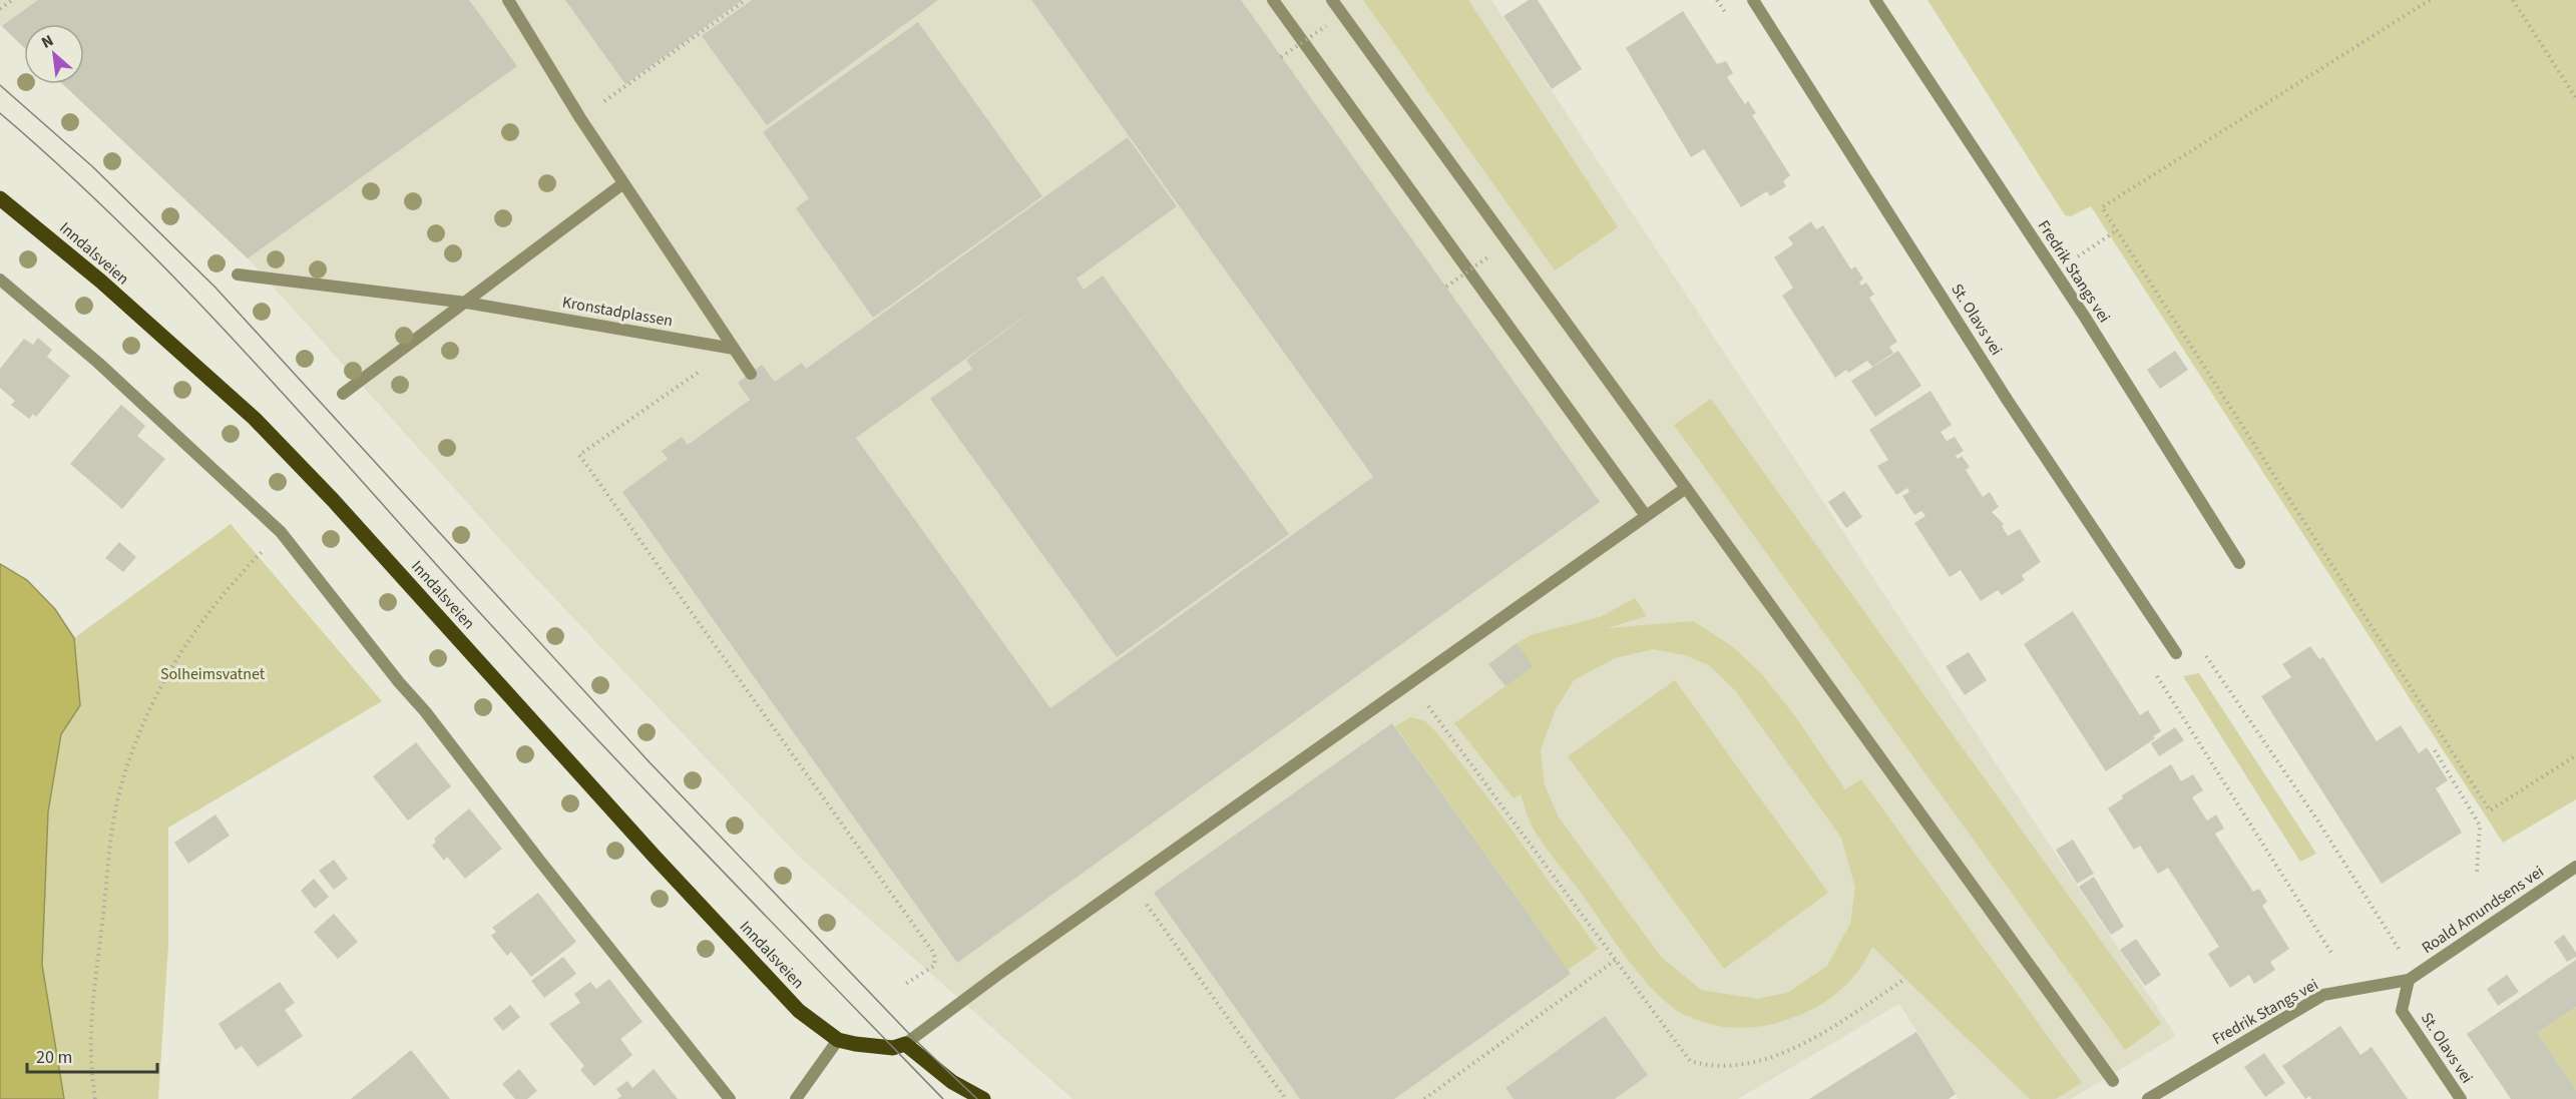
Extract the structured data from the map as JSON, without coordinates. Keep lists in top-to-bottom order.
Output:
{
  "streets": {
    "main road": ["Inndalsveien"],
    "street": [
      "Fredrik Stangs vei",
      "Kronstadplassen",
      "St. Olavs vei",
      "Roald Amundsens vei"
    ]
  },
  "crossings": [
    ["Fredrik Stangs vei", "St. Olavs vei"],
    ["Fredrik Stangs vei", "Roald Amundsens vei"],
    ["St. Olavs vei", "Roald Amundsens vei"]
  ],
  "parks": ["Solheimsvatnet"],
  "scale_bar": "20 m",
  "north": "top left"
}
